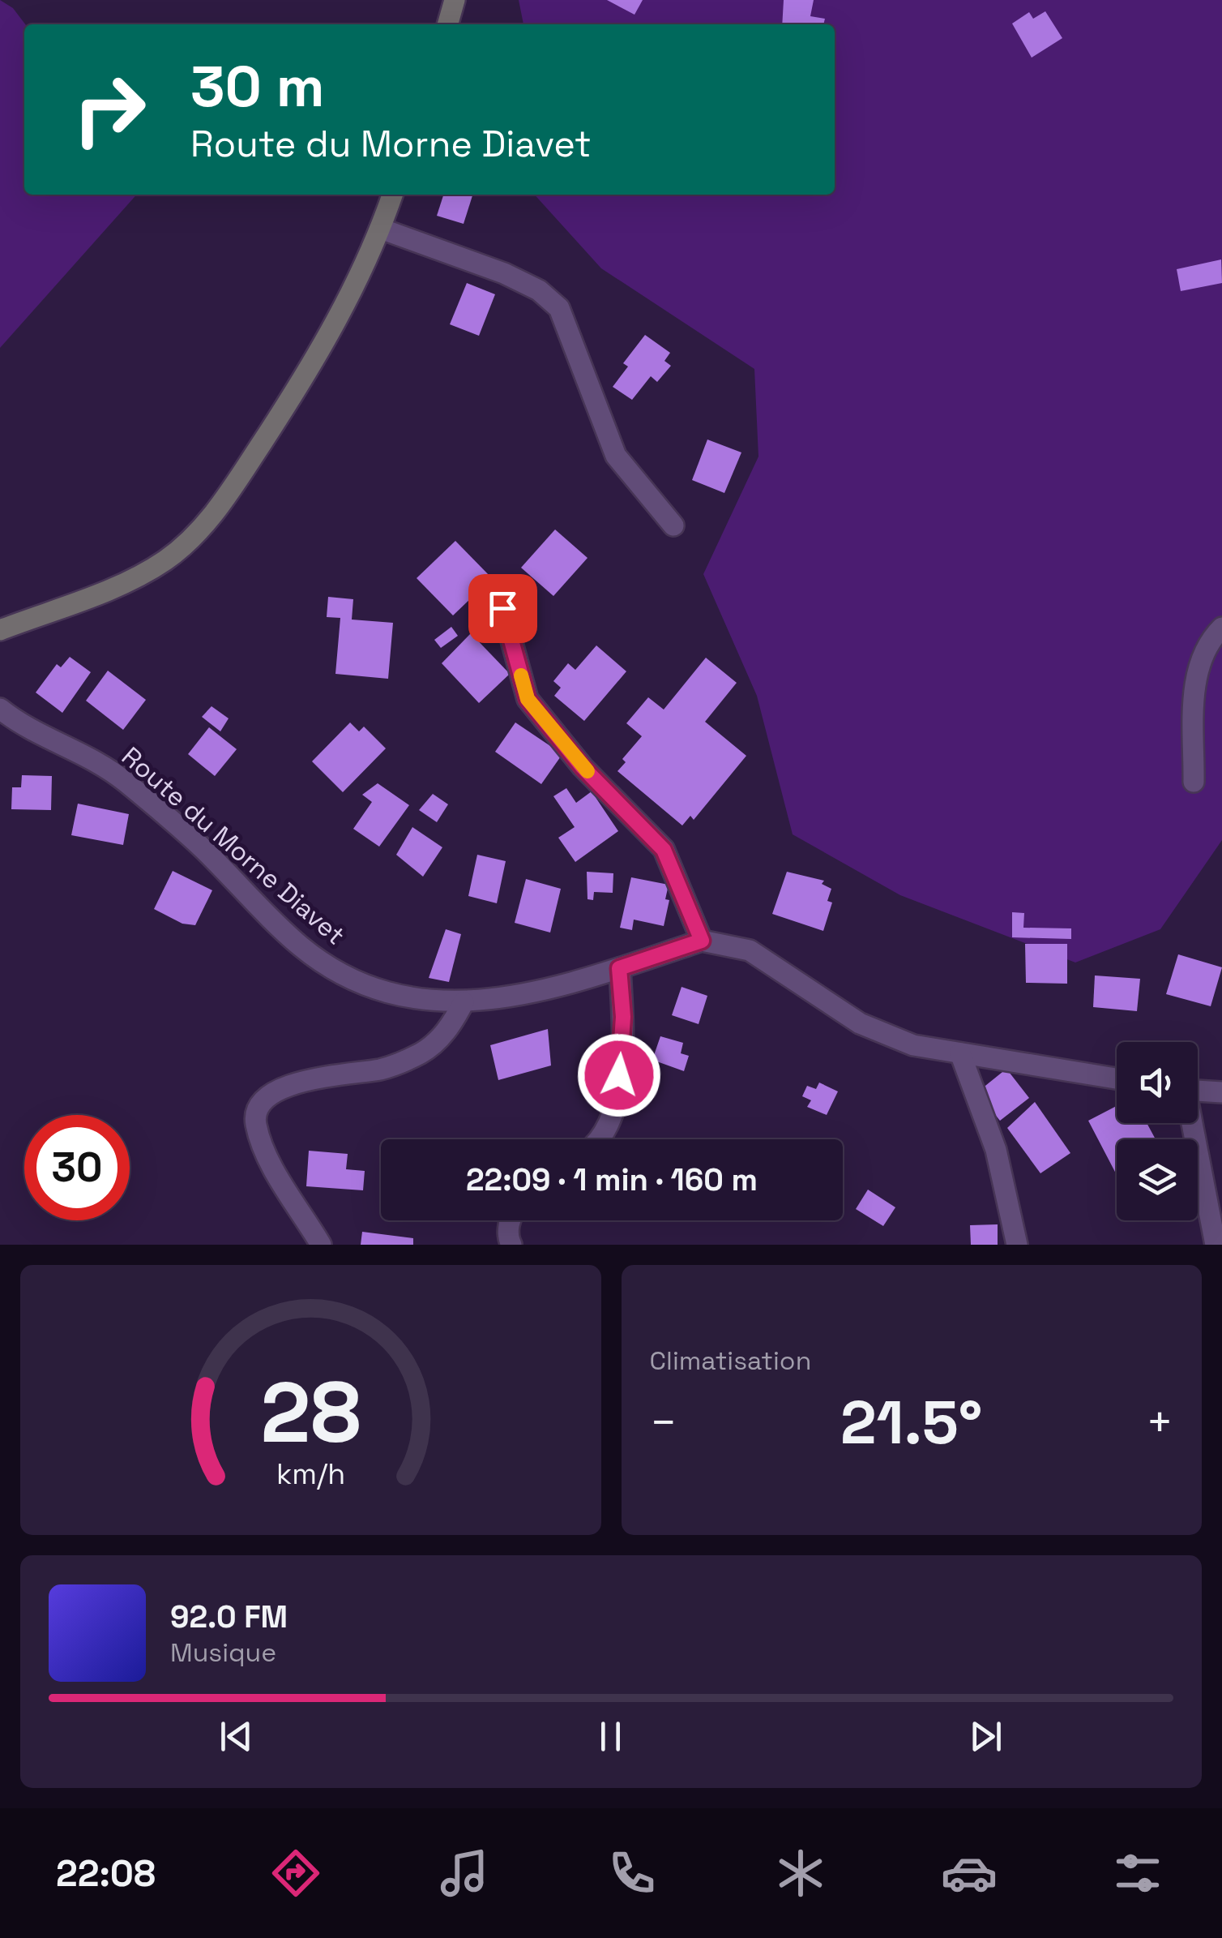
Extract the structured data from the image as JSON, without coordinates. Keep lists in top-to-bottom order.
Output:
{
  "streets": {
    "street": ["Route du Morne Diavet"]
  },
  "page": {
    "turn": ["30 m", "Route du Morne Diavet"],
    "limit": "30",
    "trip": "22:09 · 1 min · 160 m",
    "tile": "Climatisation",
    "heat": ["−", "21.5°", "+"],
    "song": ["92.0 FM", "Musique"],
    "tabs": "22:08",
    "gauge": ["28", "km/h"]
  }
}
